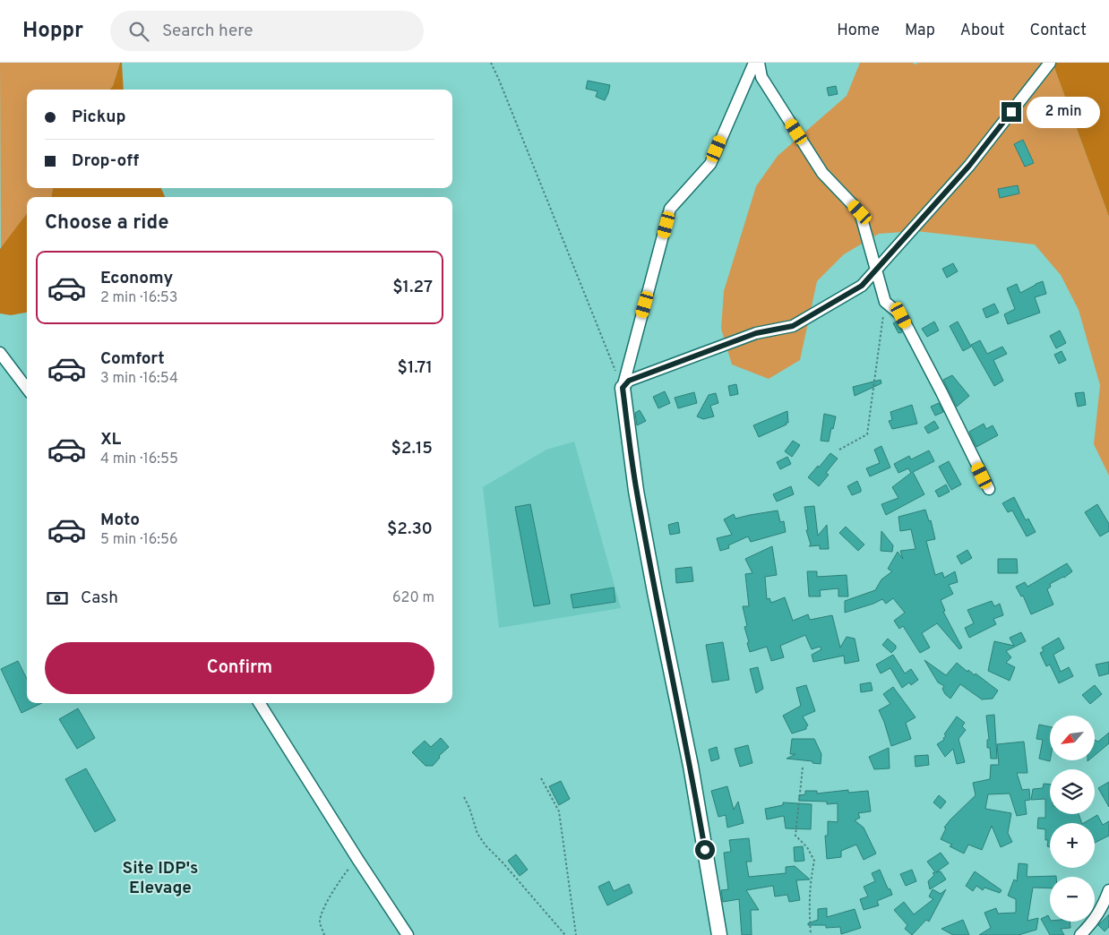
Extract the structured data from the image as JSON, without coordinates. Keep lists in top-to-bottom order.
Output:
{
  "districts": ["Site IDP's Elevage"],
  "north": "bottom left",
  "page": {
    "header": "Hoppr",
    "search": "Search here",
    "nav": [
      "Home",
      "Map",
      "About",
      "Contact"
    ],
    "banner": ["Pickup", "Drop-off"],
    "bubble": "2 min",
    "heading": "Choose a ride",
    "list": [
      {
        "name": "Economy",
        "note": "2 min · 16:53",
        "value": "$1.27"
      },
      {
        "name": "Comfort",
        "note": "3 min · 16:54",
        "value": "$1.71"
      },
      {
        "name": "XL",
        "note": "4 min · 16:55",
        "value": "$2.15"
      },
      {
        "name": "Moto",
        "note": "5 min · 16:56",
        "value": "$2.30"
      }
    ],
    "pay": ["Cash", "620 m"],
    "buttons": "Confirm",
    "map_buttons": ["+", "−"]
  }
}
